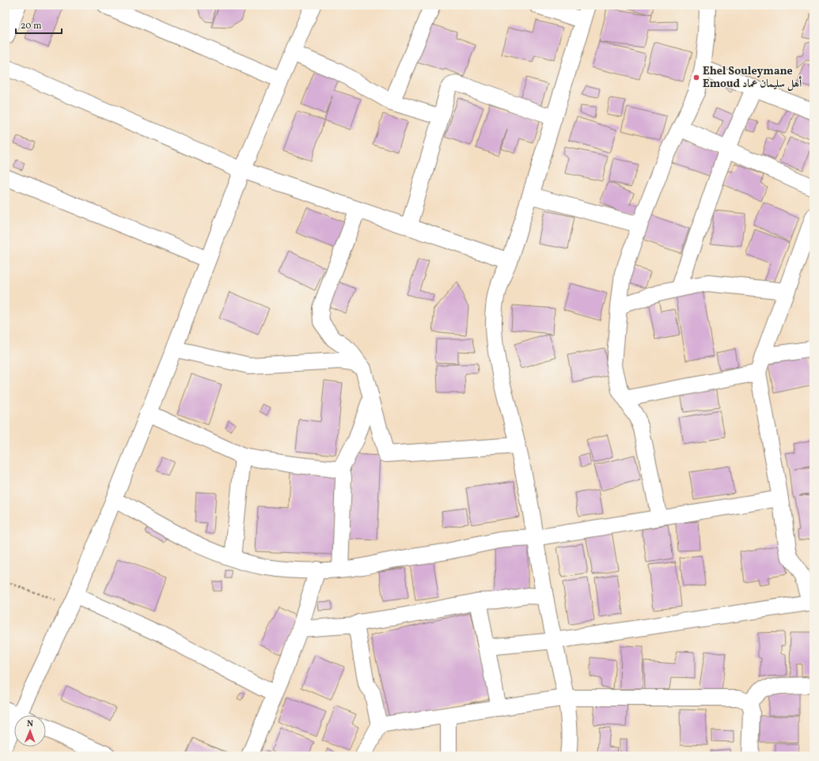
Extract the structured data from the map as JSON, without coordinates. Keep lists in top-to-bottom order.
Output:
{
  "places": ["Ehel Souleymane Emoud أهل سليمان عماد"],
  "scale_bar": "20 m",
  "north": "top"
}
